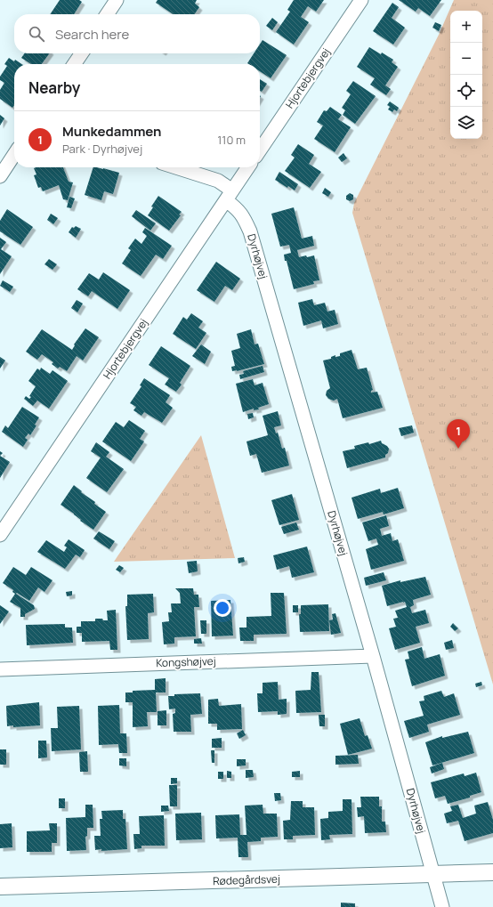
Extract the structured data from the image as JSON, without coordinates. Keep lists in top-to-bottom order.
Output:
{
  "streets": {
    "street": [
      "Hjortebjergvej",
      "Dyrhøjvej",
      "Kongshøjvej",
      "Rødegårdsvej"
    ]
  },
  "crossings": [
    ["Hjortebjergvej", "Dyrhøjvej"],
    ["Dyrhøjvej", "Kongshøjvej"],
    ["Dyrhøjvej", "Rødegårdsvej"]
  ],
  "page": {
    "map_buttons": ["+", "−"],
    "search": "Search here",
    "heading": "Nearby",
    "list": [
      {
        "mark": "1",
        "name": "Munkedammen",
        "note": "Park · Dyrhøjvej",
        "value": "110 m"
      }
    ],
    "pins": "1"
  }
}
